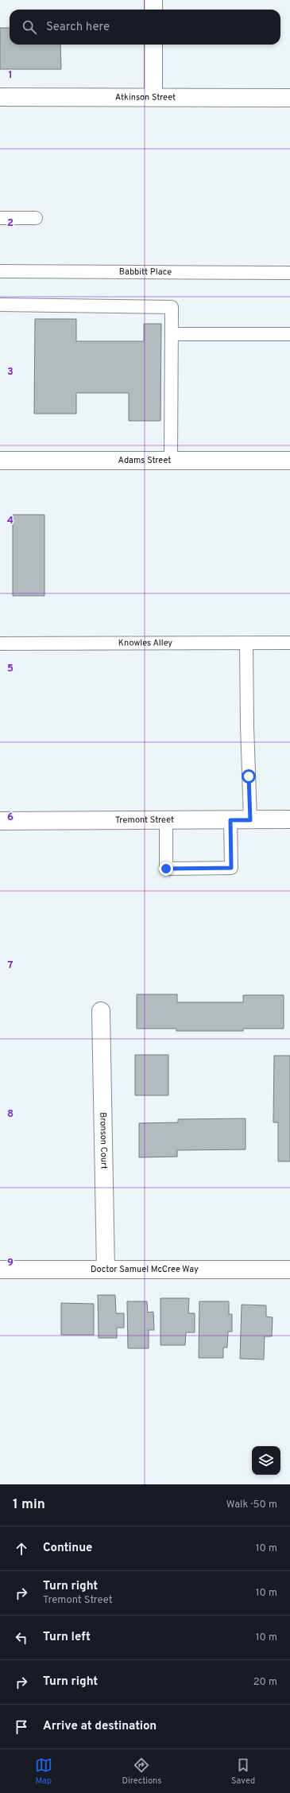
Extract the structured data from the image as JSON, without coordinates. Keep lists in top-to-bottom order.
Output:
{
  "streets": {
    "street": [
      "Atkinson Street",
      "Adams Street",
      "Tremont Street",
      "Bronson Court",
      "Doctor Samuel McCree Way"
    ],
    "lane": ["Babbitt Place", "Knowles Alley"]
  },
  "crossings": [
    ["Bronson Court", "Doctor Samuel McCree Way"]
  ],
  "page": {
    "search": "Search here",
    "heading": ["1 min", "Walk · 50 m"],
    "list": [
      ["Continue", "10 m"],
      ["Turn right", "Tremont Street", "10 m"],
      ["Turn left", "10 m"],
      ["Turn right", "20 m"],
      "Arrive at destination"
    ],
    "nav": ["Map", "Directions", "Saved"]
  },
  "grid": {
    "rows": [
      "1",
      "2",
      "3",
      "4",
      "5",
      "6",
      "7",
      "8",
      "9"
    ]
  }
}
